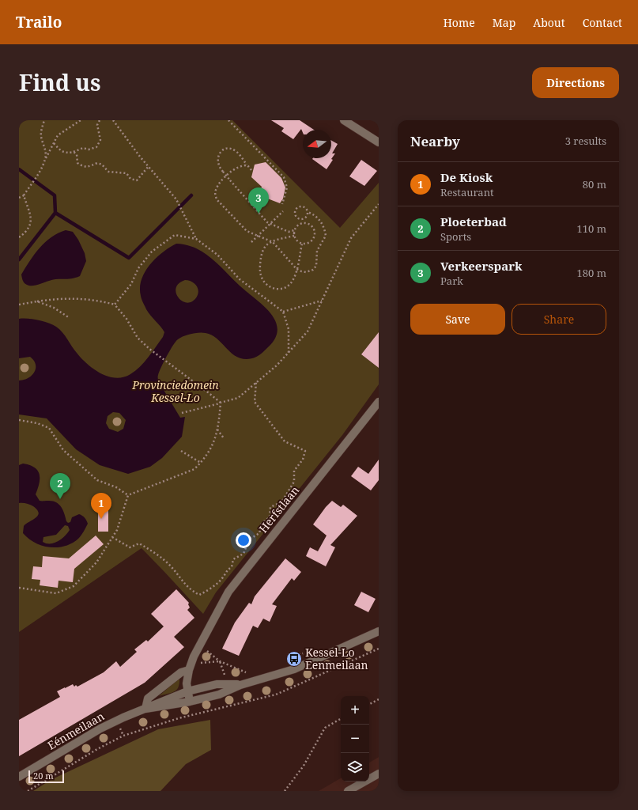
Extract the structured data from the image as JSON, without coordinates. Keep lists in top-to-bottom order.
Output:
{
  "streets": {
    "street": ["Herfstlaan", "Eénmeilaan"]
  },
  "crossings": [
    ["Herfstlaan", "Eénmeilaan"]
  ],
  "parks": ["Provinciedomein Kessel-Lo"],
  "places": {
    "bus stop": ["Kessel-Lo Eenmeilaan"]
  },
  "scale_bar": "20 m",
  "north": "left",
  "page": {
    "header": "Trailo",
    "nav": [
      "Home",
      "Map",
      "About",
      "Contact"
    ],
    "title": "Find us",
    "buttons": [
      "Directions",
      ["Save", "Share"]
    ],
    "heading": ["Nearby", "3 results"],
    "list": [
      {
        "mark": "1",
        "name": "De Kiosk",
        "note": "Restaurant",
        "value": "80 m"
      },
      {
        "mark": "2",
        "name": "Ploeterbad",
        "note": "Sports",
        "value": "110 m"
      },
      {
        "mark": "3",
        "name": "Verkeerspark",
        "note": "Park",
        "value": "180 m"
      }
    ],
    "pins": ["3", "2", "1"],
    "map_buttons": ["+", "−"],
    "scale": "20 m"
  }
}
